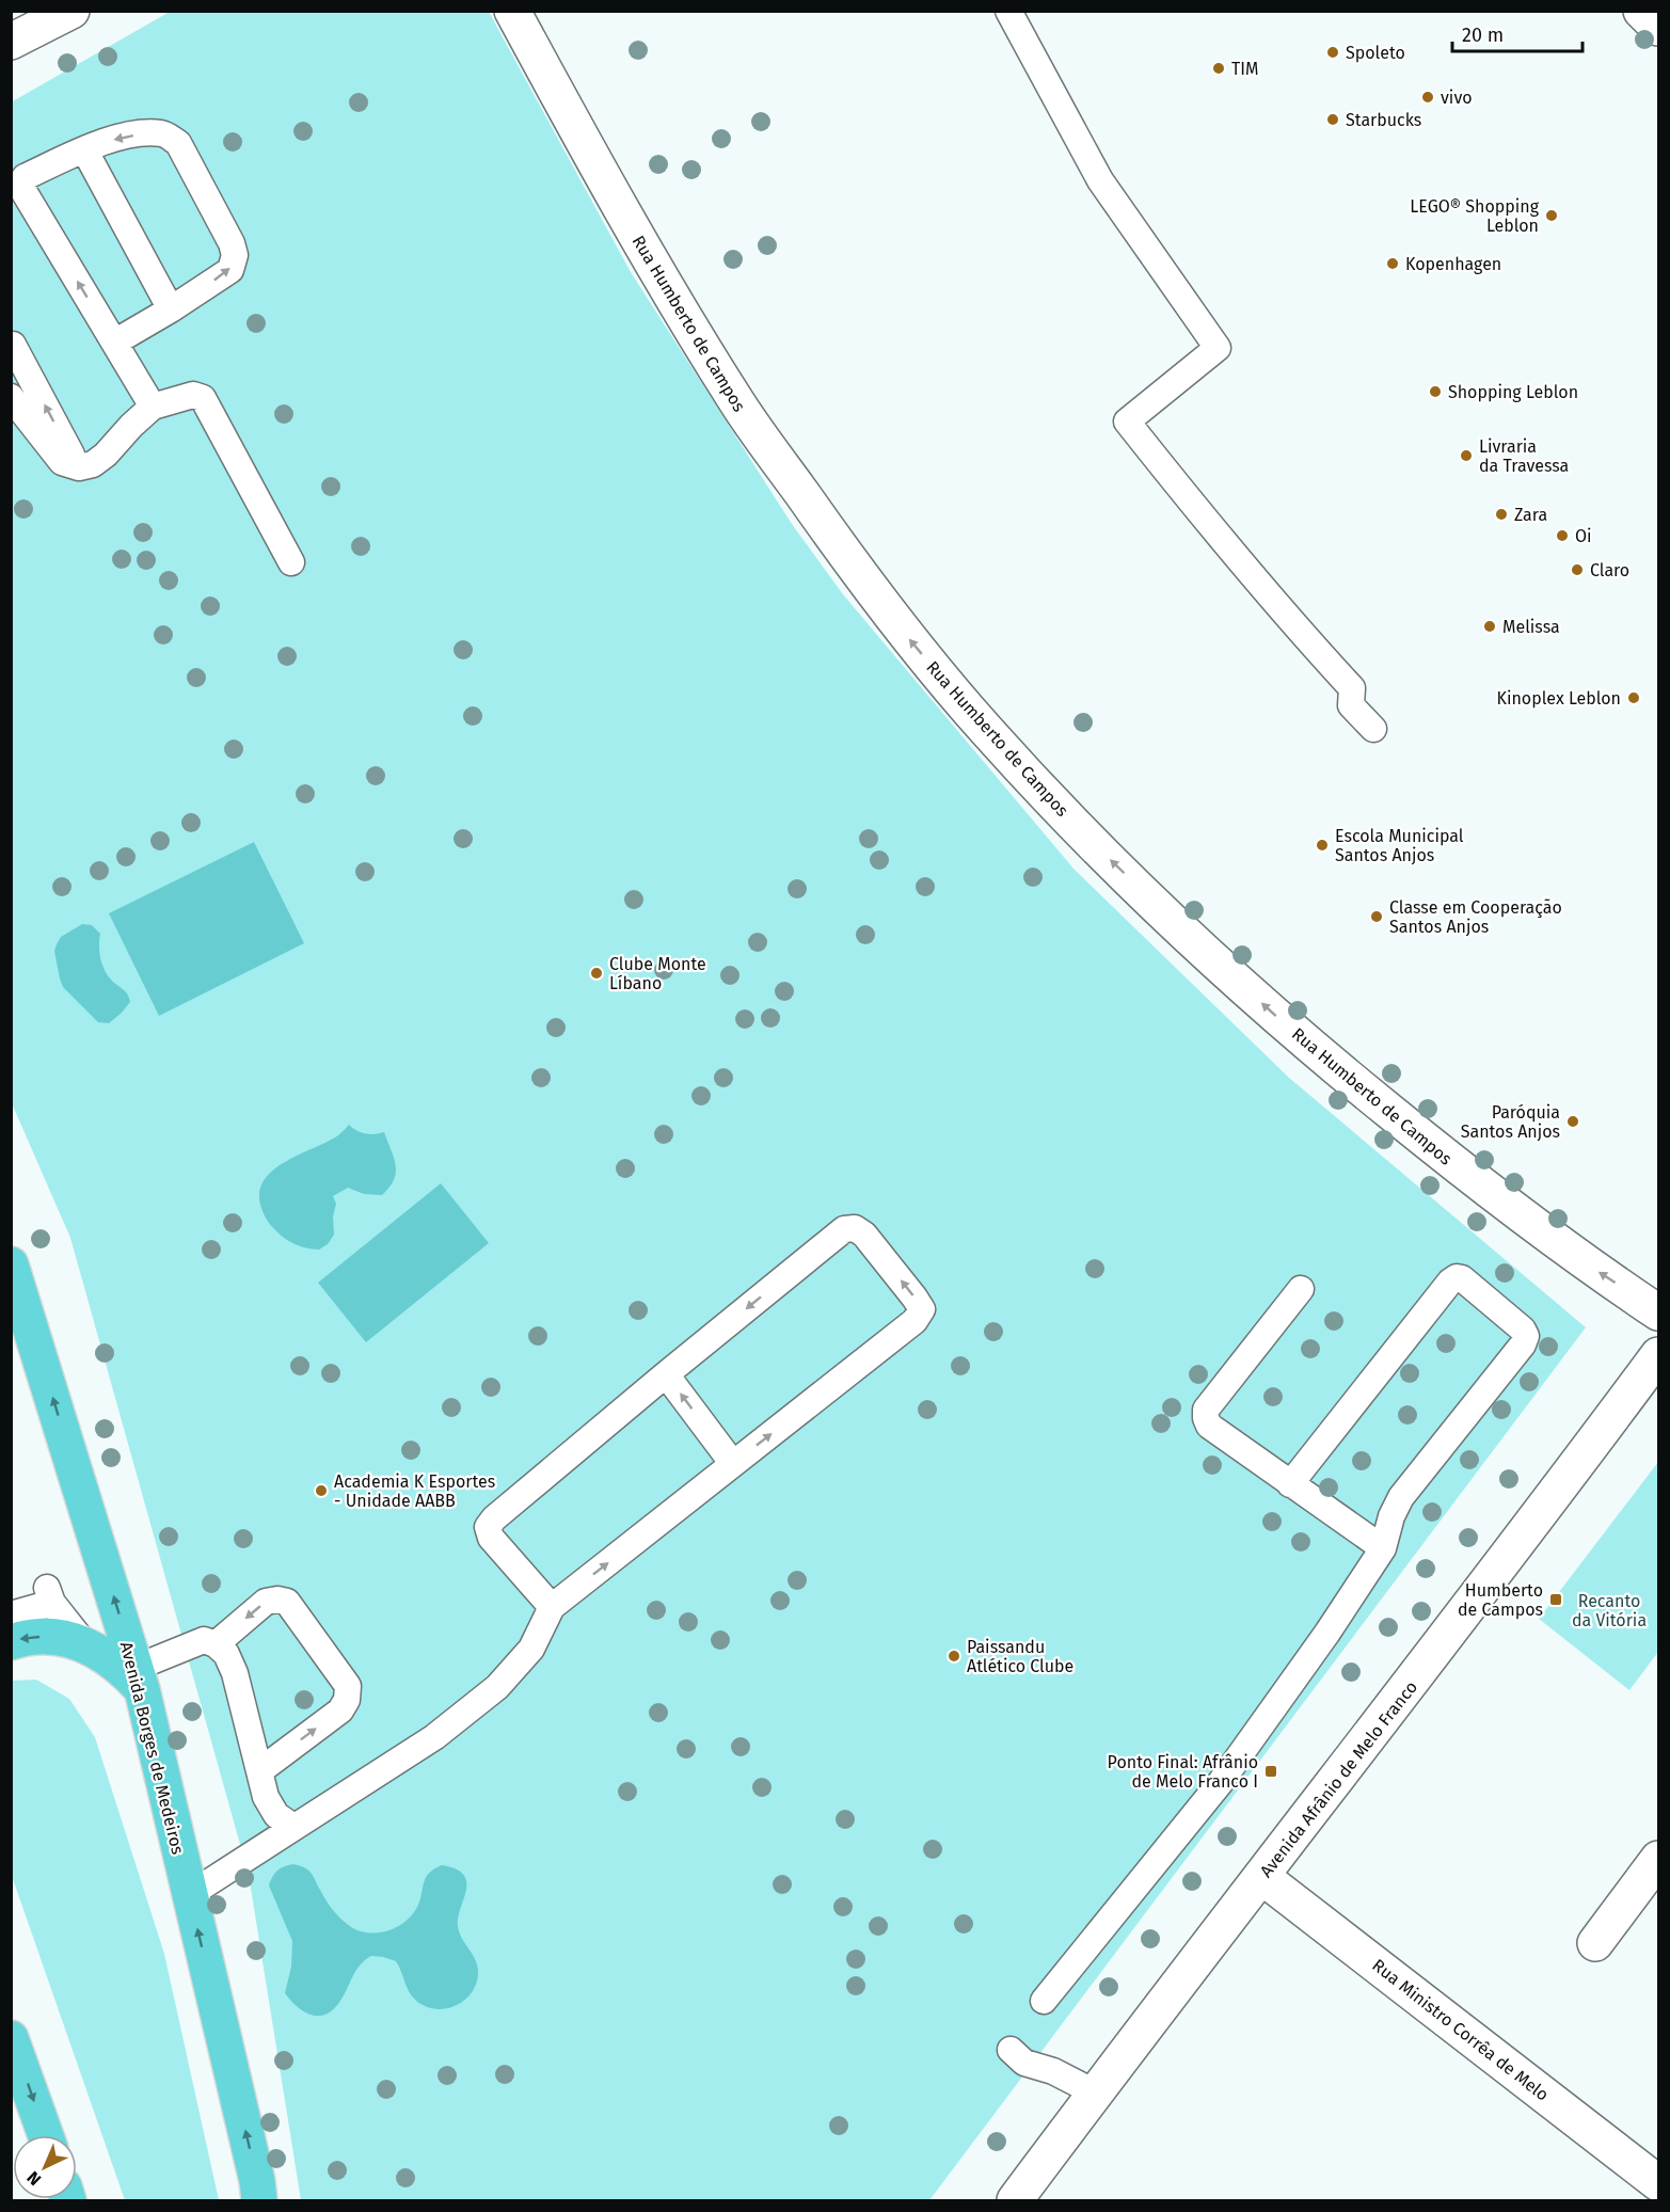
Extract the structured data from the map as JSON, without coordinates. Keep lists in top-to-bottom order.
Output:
{
  "streets": {
    "highway": ["Avenida Borges de Medeiros"],
    "street": ["Rua Humberto de Campos", "Avenida Afrânio de Melo Franco", "Rua Ministro Corrêa de Melo"]
  },
  "crossings": [
    ["Avenida Afrânio de Melo Franco", "Rua Ministro Corrêa de Melo"]
  ],
  "one_way": ["Rua Humberto de Campos", "Avenida Borges de Medeiros"],
  "parks": ["Recanto da Vitória"],
  "places": {
    "other": [
      "Spoleto",
      "TIM",
      "vivo",
      "Starbucks",
      "LEGO® Shopping Leblon",
      "Kopenhagen",
      "Shopping Leblon",
      "Livraria da Travessa",
      "Zara",
      "Oi",
      "Claro",
      "Melissa",
      "Kinoplex Leblon",
      "Escola Municipal Santos Anjos",
      "Classe em Cooperação Santos Anjos",
      "Clube Monte Líbano",
      "Paróquia Santos Anjos",
      "Academia K Esportes - Unidade AABB",
      "Paissandu Atlético Clube"
    ],
    "transit": ["Humberto de Campos", "Ponto Final: Afrânio de Melo Franco I"]
  },
  "scale_bar": "20 m",
  "north": "bottom left"
}
